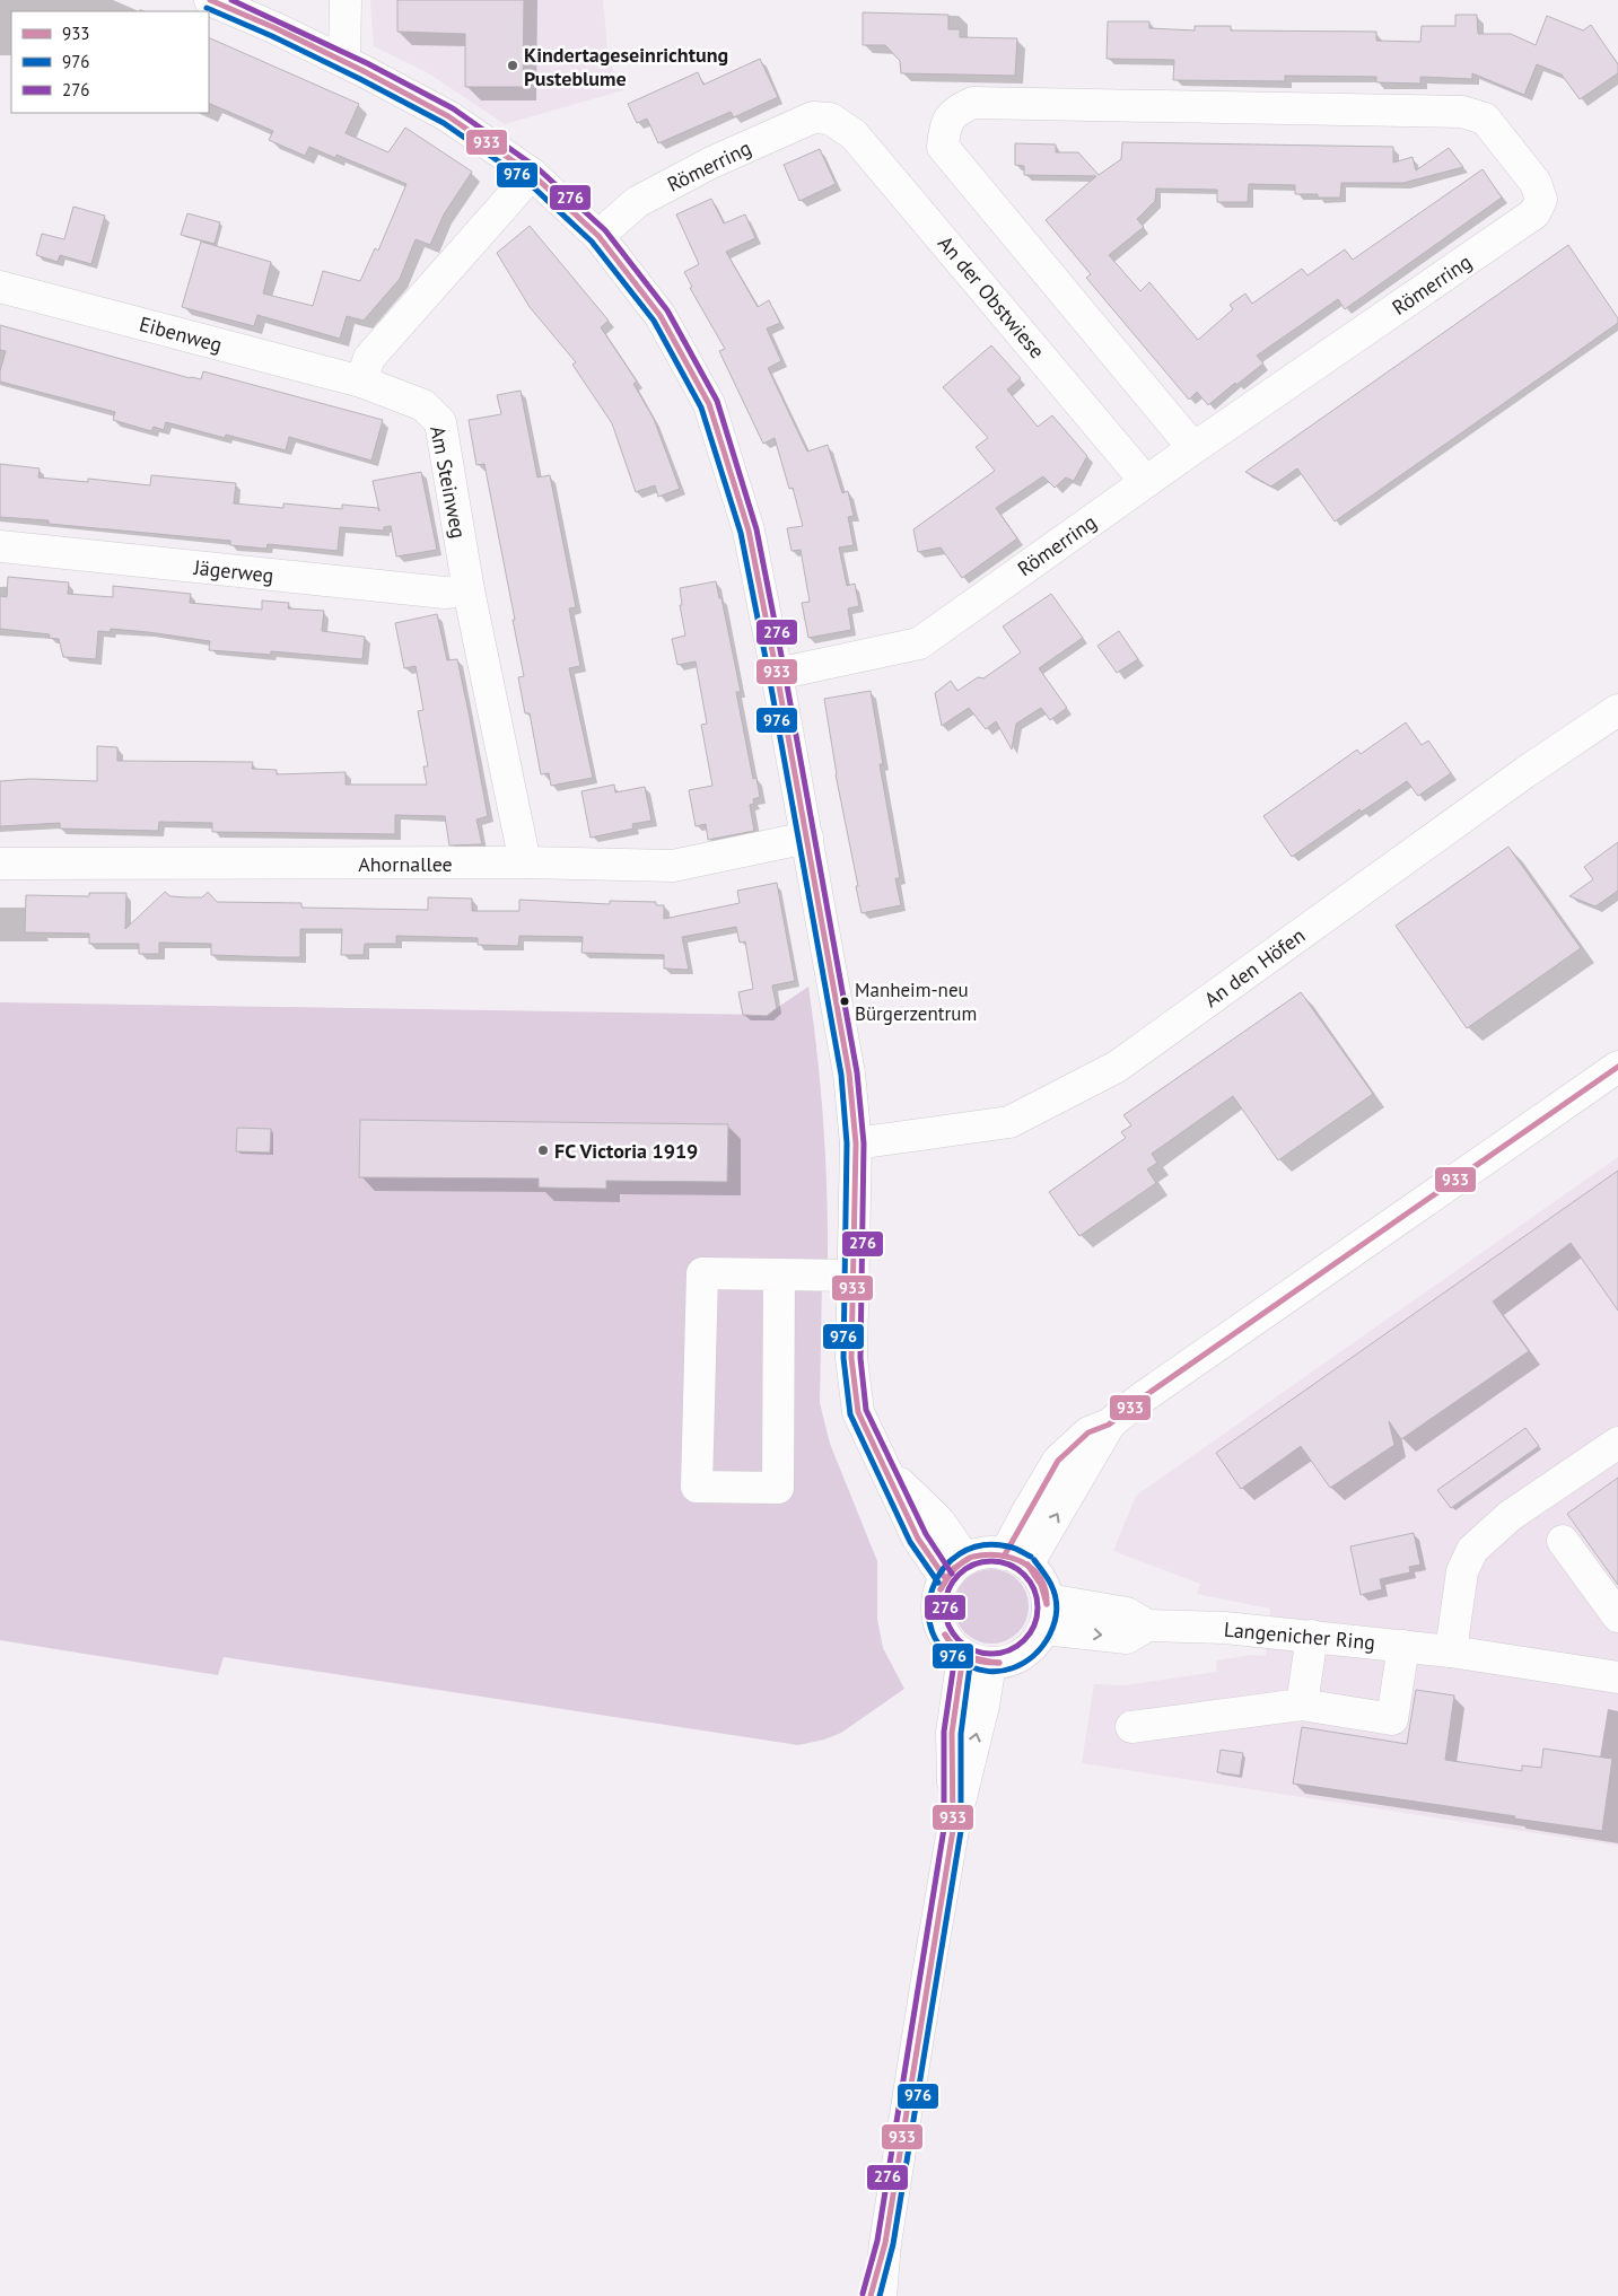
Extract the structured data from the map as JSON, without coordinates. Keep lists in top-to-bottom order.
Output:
{
  "streets": {
    "street": [
      "Römerring",
      "An der Obstwiese",
      "Eibenweg",
      "Am Steinweg",
      "Jägerweg",
      "Ahornallee",
      "An den Höfen",
      "Langenicher Ring"
    ]
  },
  "crossings": [
    ["Römerring", "An der Obstwiese"],
    ["Eibenweg", "Am Steinweg"],
    ["Am Steinweg", "Jägerweg"],
    ["Am Steinweg", "Ahornallee"]
  ],
  "places": ["Kindertageseinrichtung Pusteblume", "Manheim-neu Bürgerzentrum", "FC Victoria 1919"],
  "lines": ["transit line 933", "transit line 276", "transit line 976"],
  "legend": ["933", "976", "276"]
}
